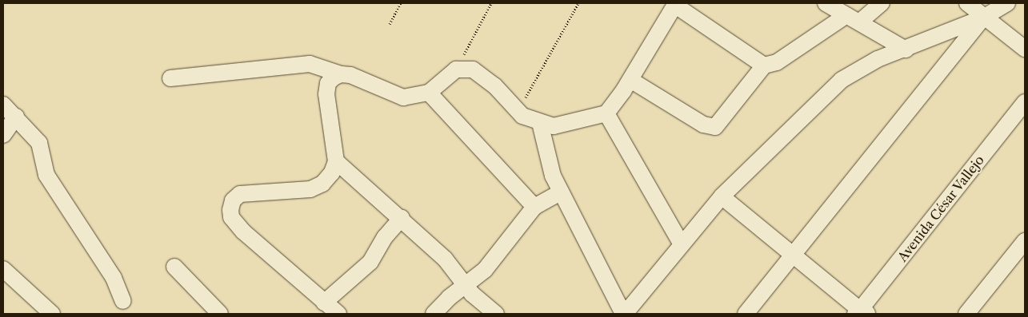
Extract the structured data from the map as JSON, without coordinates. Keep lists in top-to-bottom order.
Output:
{
  "streets": {
    "street": ["Avenida César Vallejo"]
  }
}
